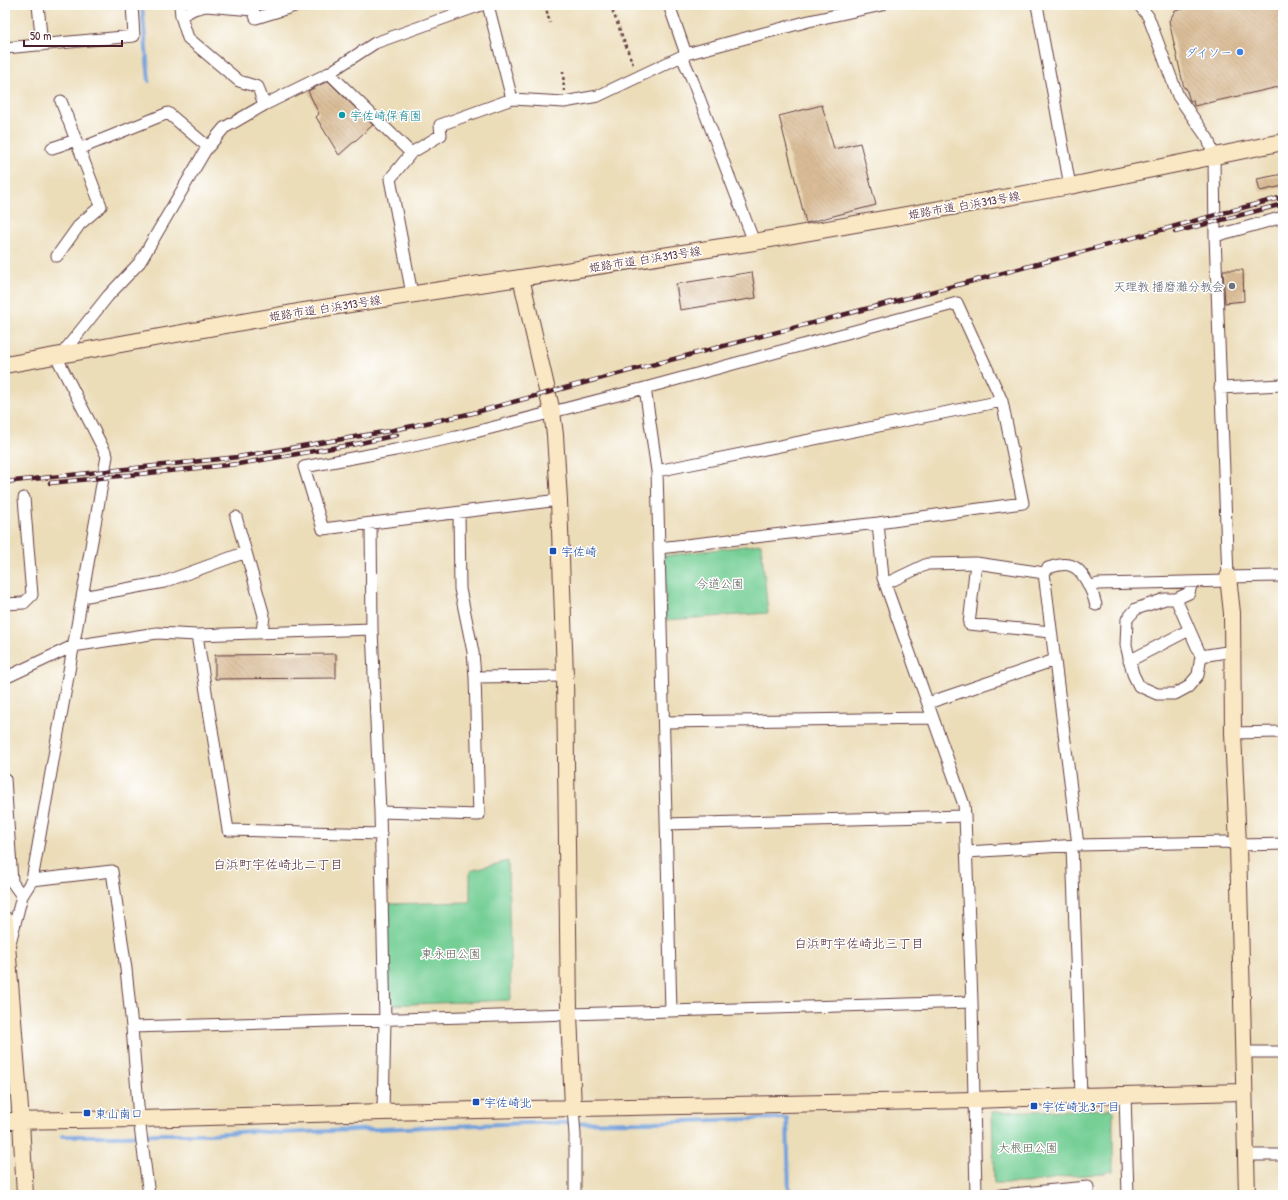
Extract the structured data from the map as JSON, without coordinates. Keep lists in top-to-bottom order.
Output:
{
  "streets": {
    "street": ["姫路市道 白浜313号線"]
  },
  "districts": ["白浜町宇佐崎北二丁目", "白浜町宇佐崎北三丁目"],
  "parks": ["今道公園", "東永田公園", "大根田公園"],
  "places": {
    "other": ["ダイソー", "宇佐崎保育園", "天理教 播磨灘分教会"],
    "transit": [
      "宇佐崎",
      "宇佐崎北",
      "宇佐崎北3丁目",
      "東山南口"
    ]
  },
  "scale_bar": "50 m"
}
